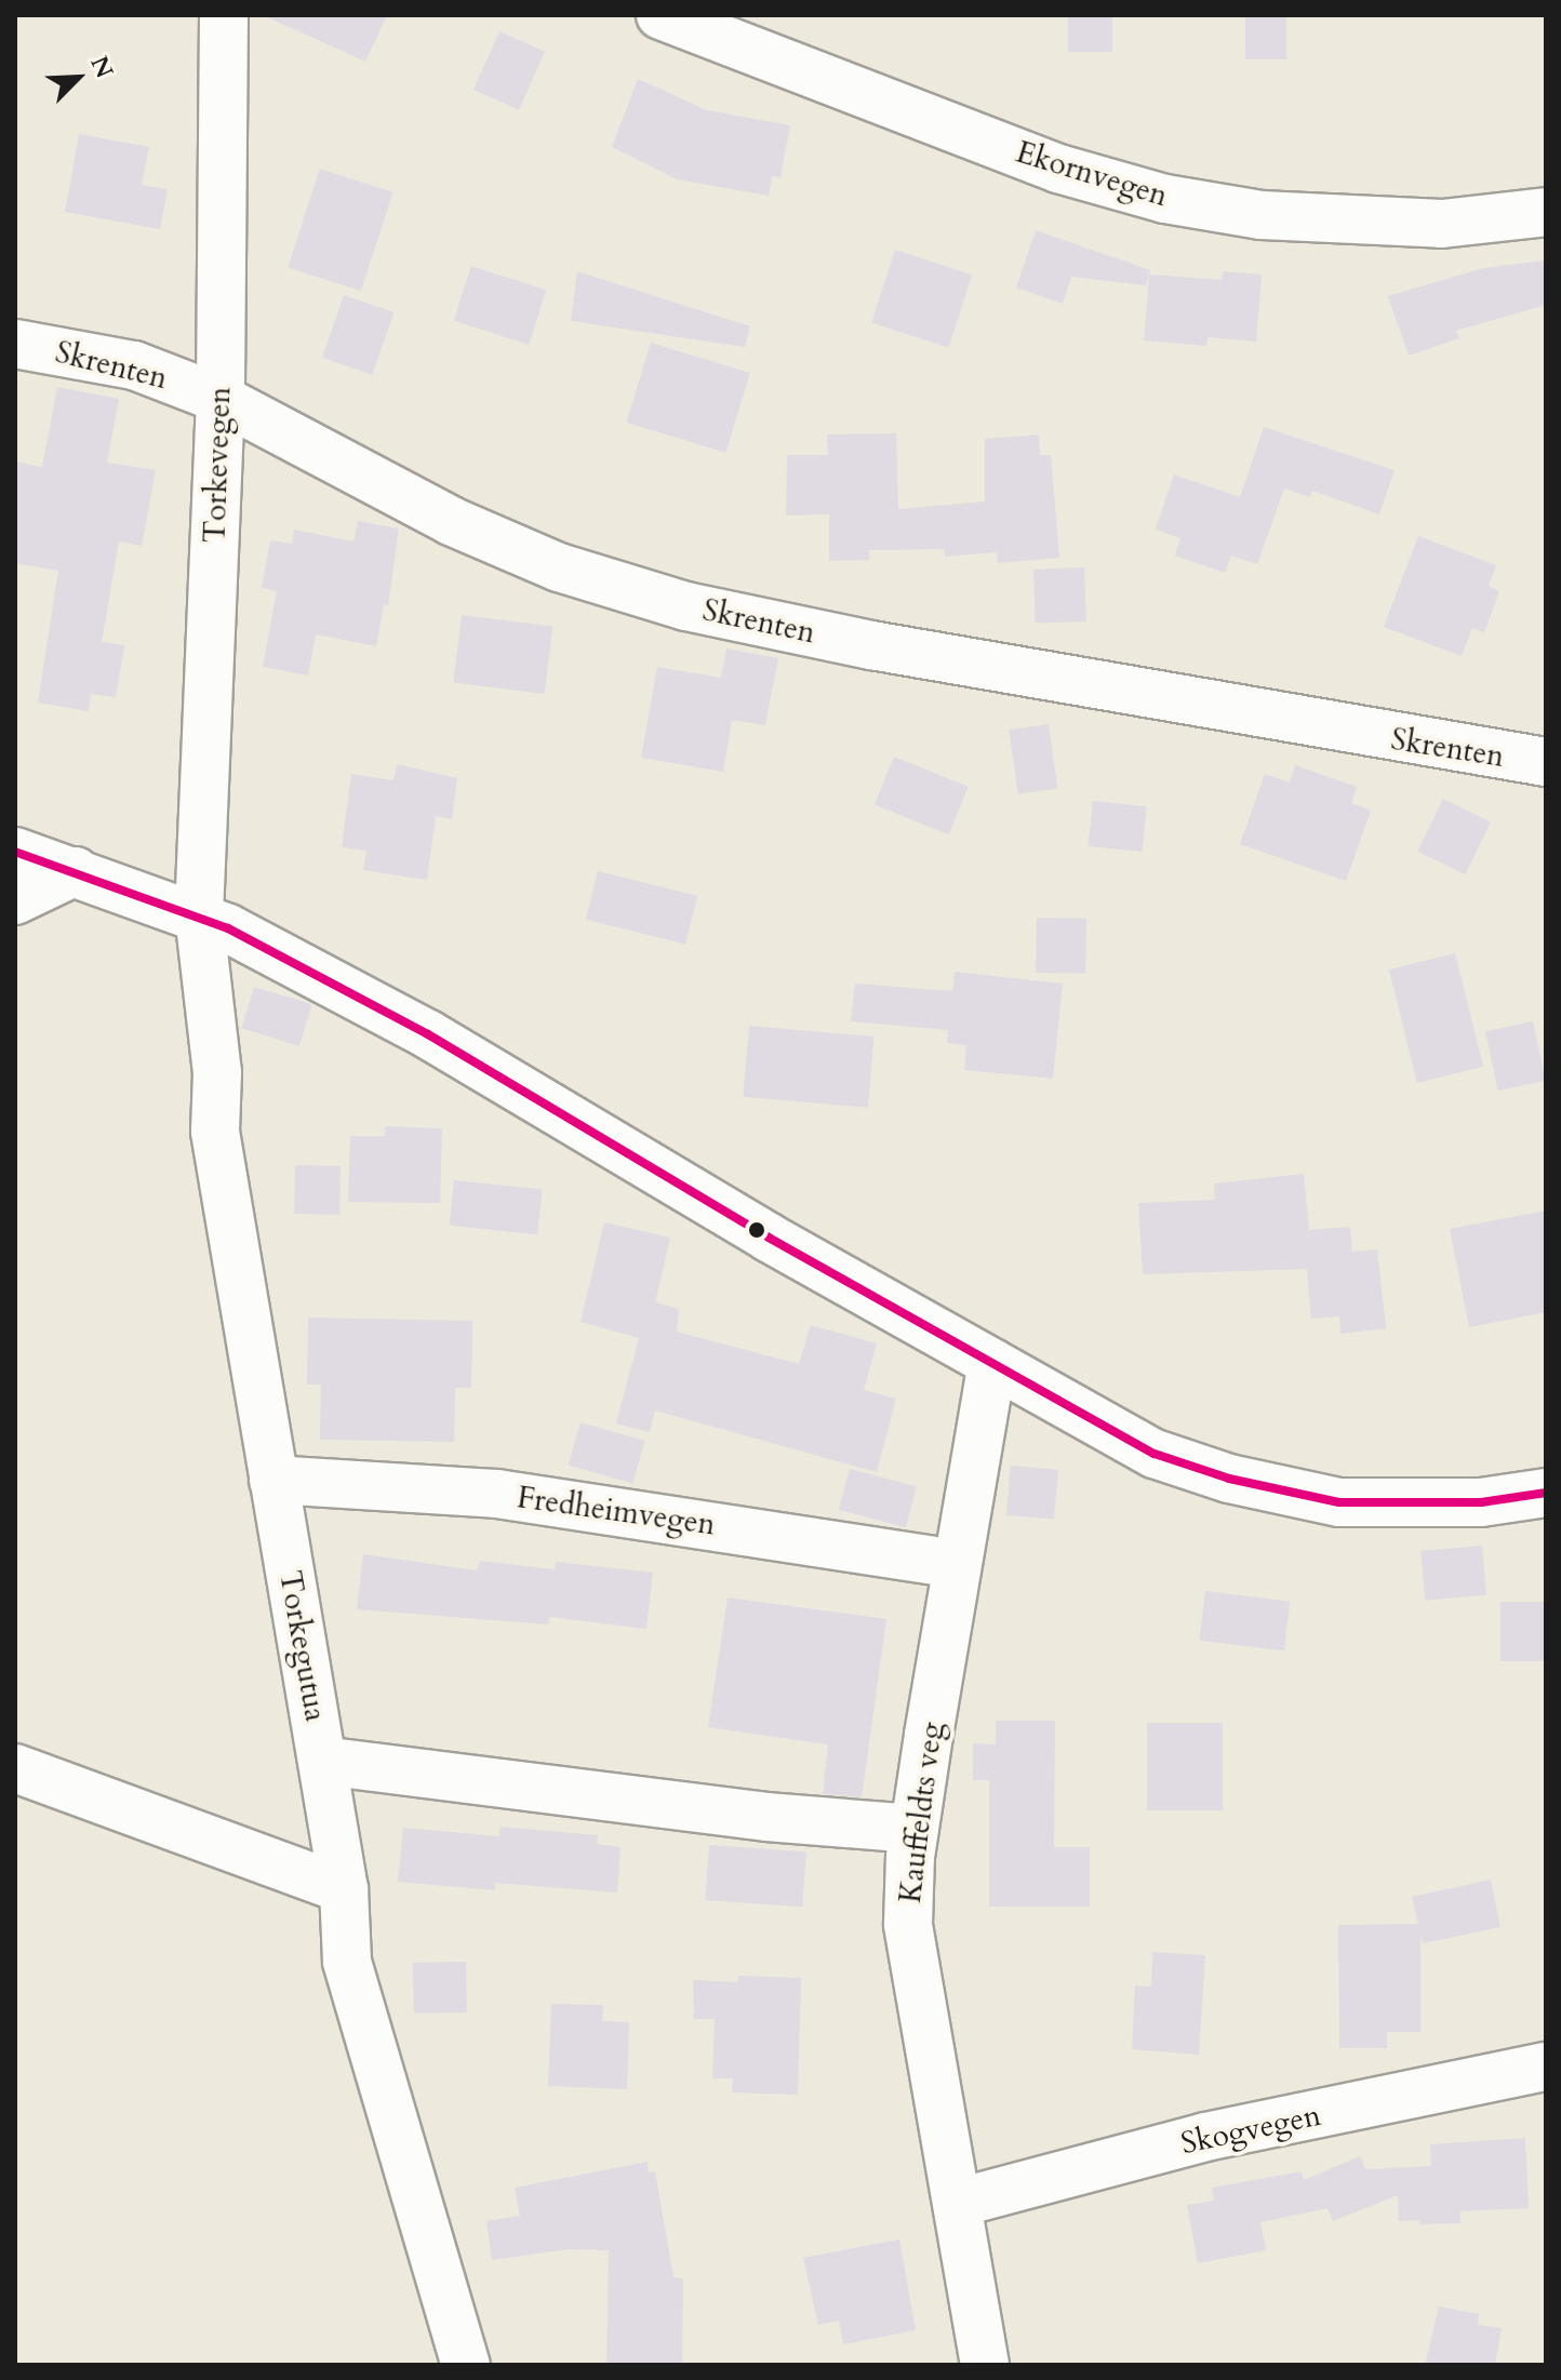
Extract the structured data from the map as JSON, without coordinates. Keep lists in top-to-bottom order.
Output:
{
  "streets": {
    "street": [
      "Ekornvegen",
      "Skrenten",
      "Torkevegen",
      "Fredheimvegen",
      "Torkegutua",
      "Kauffeldts veg",
      "Skogvegen"
    ]
  },
  "crossings": [
    ["Skrenten", "Torkevegen"],
    ["Torkevegen", "Torkegutua"],
    ["Fredheimvegen", "Torkegutua"],
    ["Fredheimvegen", "Kauffeldts veg"],
    ["Kauffeldts veg", "Skogvegen"]
  ],
  "north": "top right"
}
